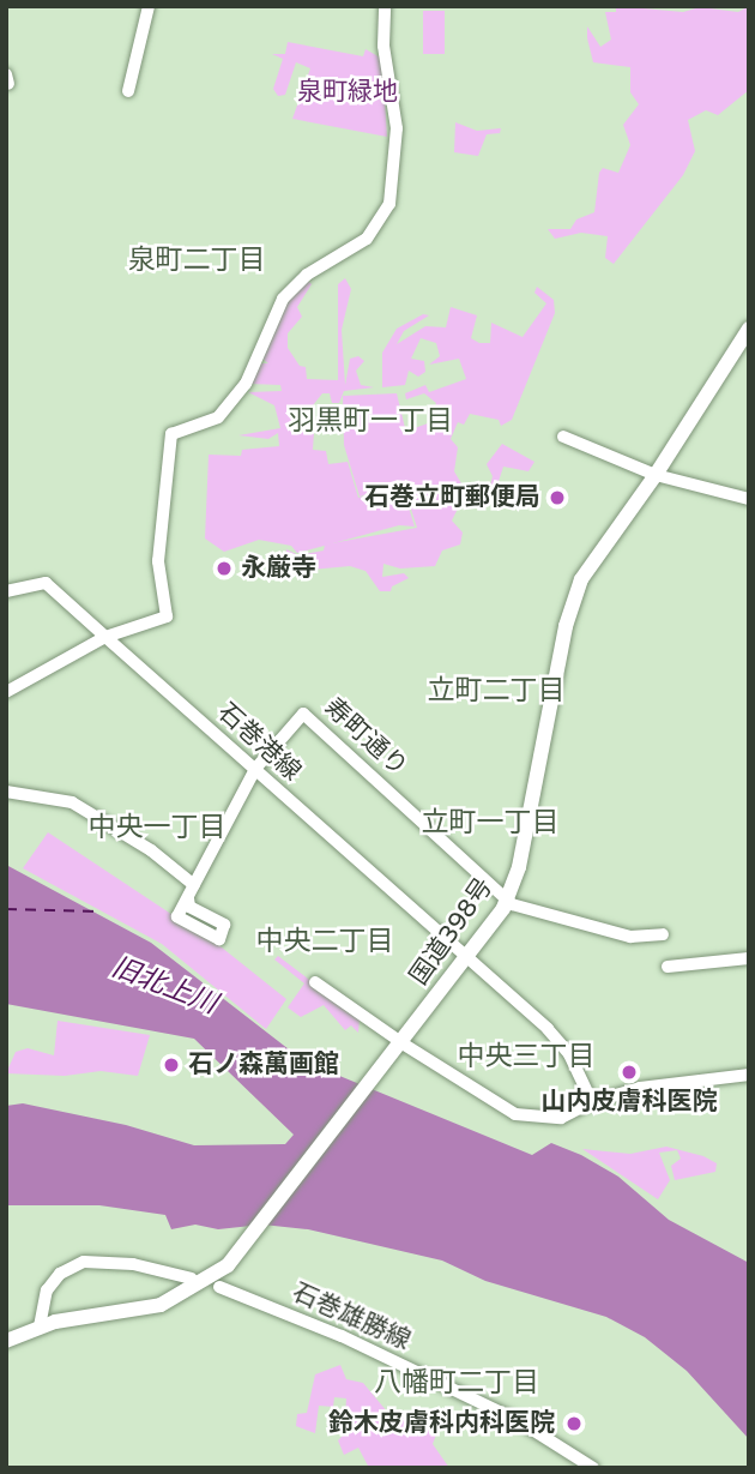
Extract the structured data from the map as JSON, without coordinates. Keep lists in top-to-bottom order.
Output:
{
  "streets": {
    "highway": ["国道398号"],
    "main road": ["石巻港線"],
    "street": ["寿町通り", "石巻雄勝線"]
  },
  "crossings": [
    ["寿町通り", "石巻港線"],
    ["寿町通り", "国道398号"],
    ["石巻港線", "国道398号"]
  ],
  "districts": [
    "泉町二丁目",
    "羽黒町一丁目",
    "立町二丁目",
    "立町一丁目",
    "中央一丁目",
    "中央二丁目",
    "中央三丁目",
    "八幡町二丁目"
  ],
  "water": ["旧北上川"],
  "parks": ["泉町緑地"],
  "places": [
    "石巻立町郵便局",
    "永厳寺",
    "石ノ森萬画館",
    "山内皮膚科医院",
    "鈴木皮膚科内科医院"
  ]
}
